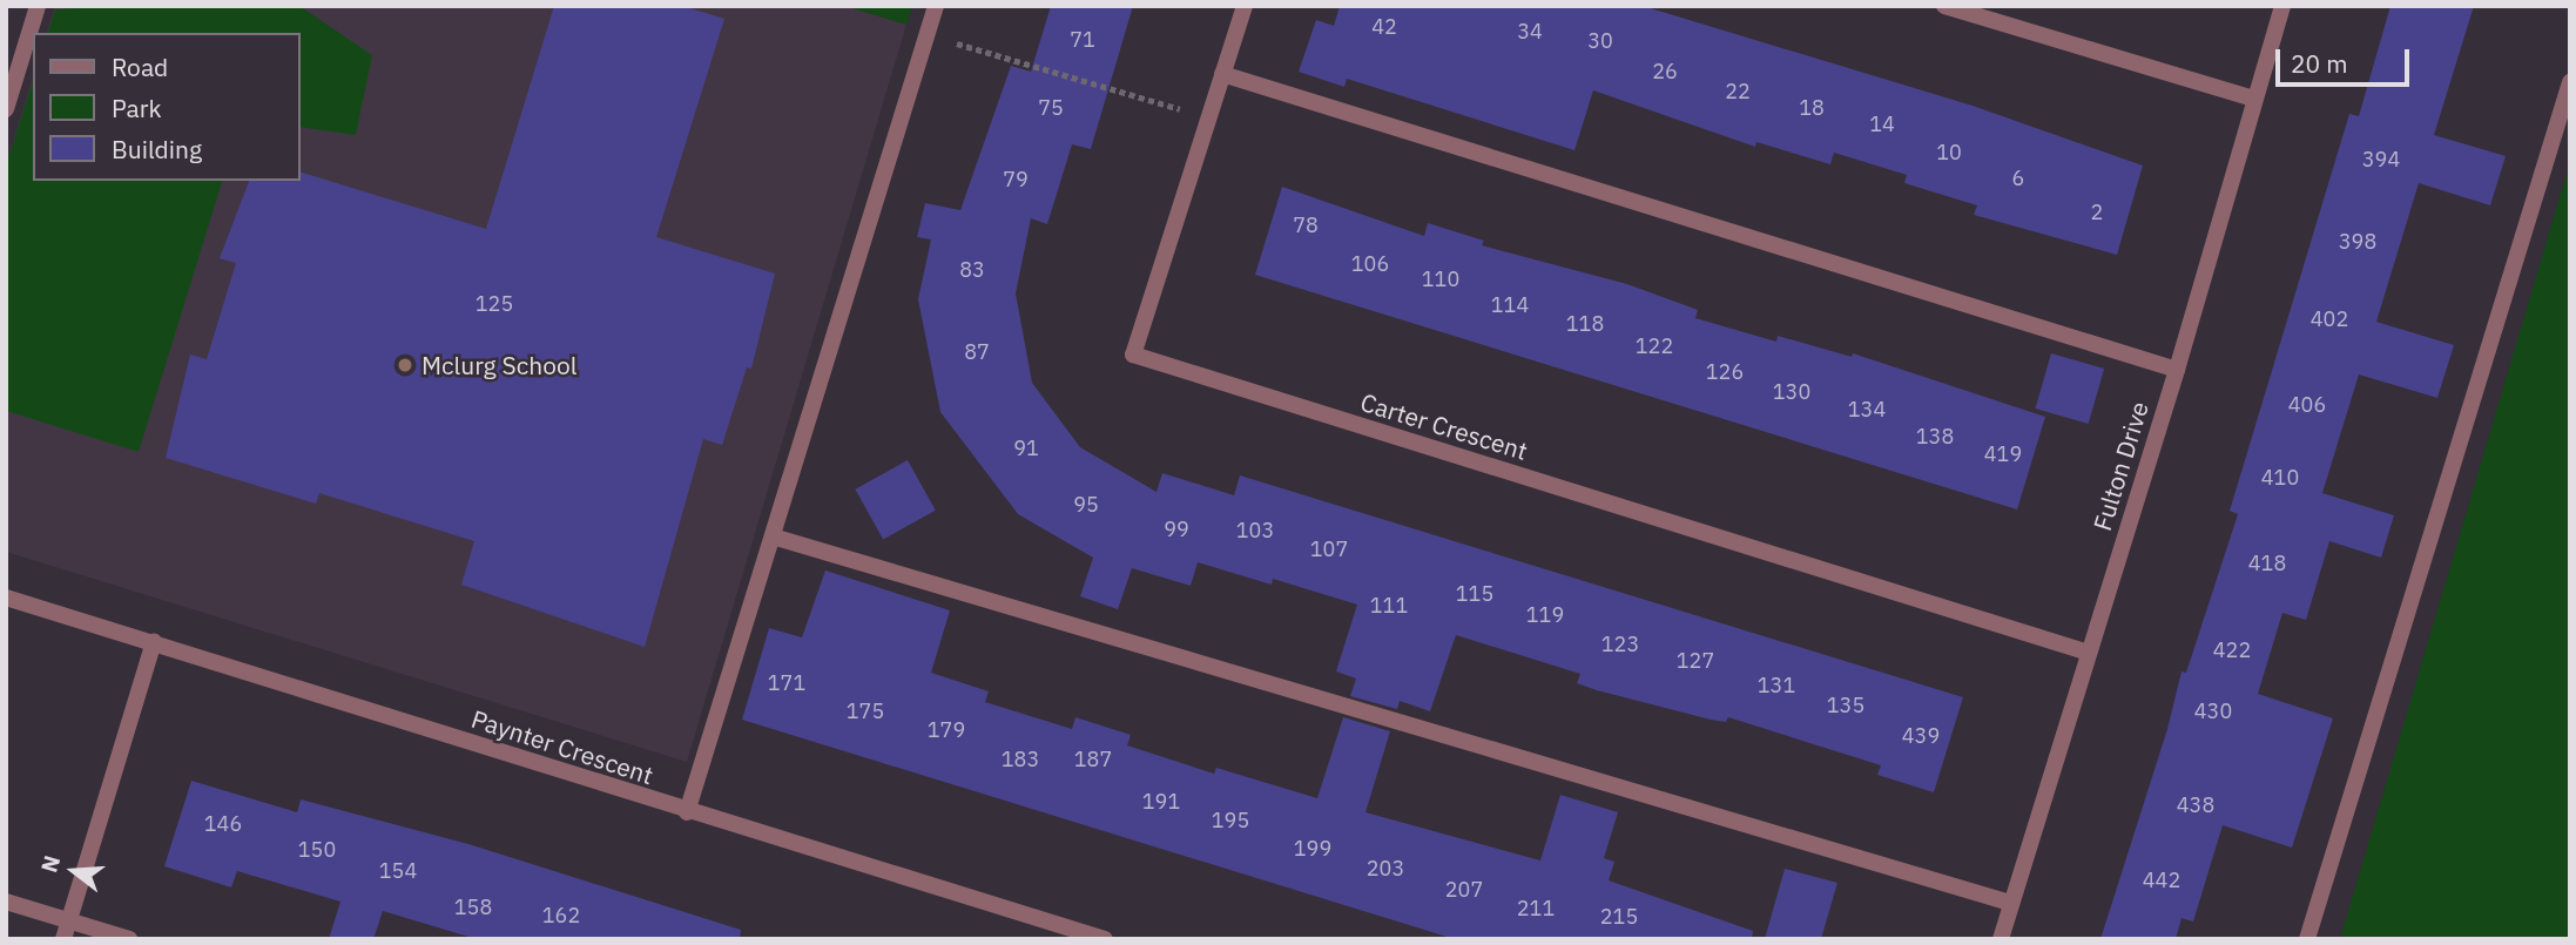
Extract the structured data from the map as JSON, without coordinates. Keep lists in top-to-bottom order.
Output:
{
  "streets": {
    "street": ["Carter Crescent", "Fulton Drive", "Paynter Crescent"]
  },
  "crossings": [
    ["Carter Crescent", "Fulton Drive"]
  ],
  "places": ["Mclurg School"],
  "house_numbers": [
    "42",
    "34",
    "71",
    "30",
    "26",
    "22",
    "75",
    "18",
    "14",
    "10",
    "394",
    "6",
    "79",
    "2",
    "78",
    "398",
    "106",
    "83",
    "110",
    "125",
    "114",
    "402",
    "118",
    "122",
    "87",
    "126",
    "130",
    "406",
    "134",
    "138",
    "91",
    "419",
    "410",
    "95",
    "99",
    "103",
    "107",
    "418",
    "115",
    "111",
    "119",
    "123",
    "422",
    "127",
    "171",
    "131",
    "135",
    "175",
    "430",
    "179",
    "439",
    "183",
    "187",
    "191",
    "438",
    "195",
    "146",
    "199",
    "150",
    "203",
    "154",
    "442",
    "207",
    "158",
    "211",
    "162",
    "215"
  ],
  "legend": ["Road", "Park", "Building"],
  "scale_bar": "20 m",
  "north": "left"
}
